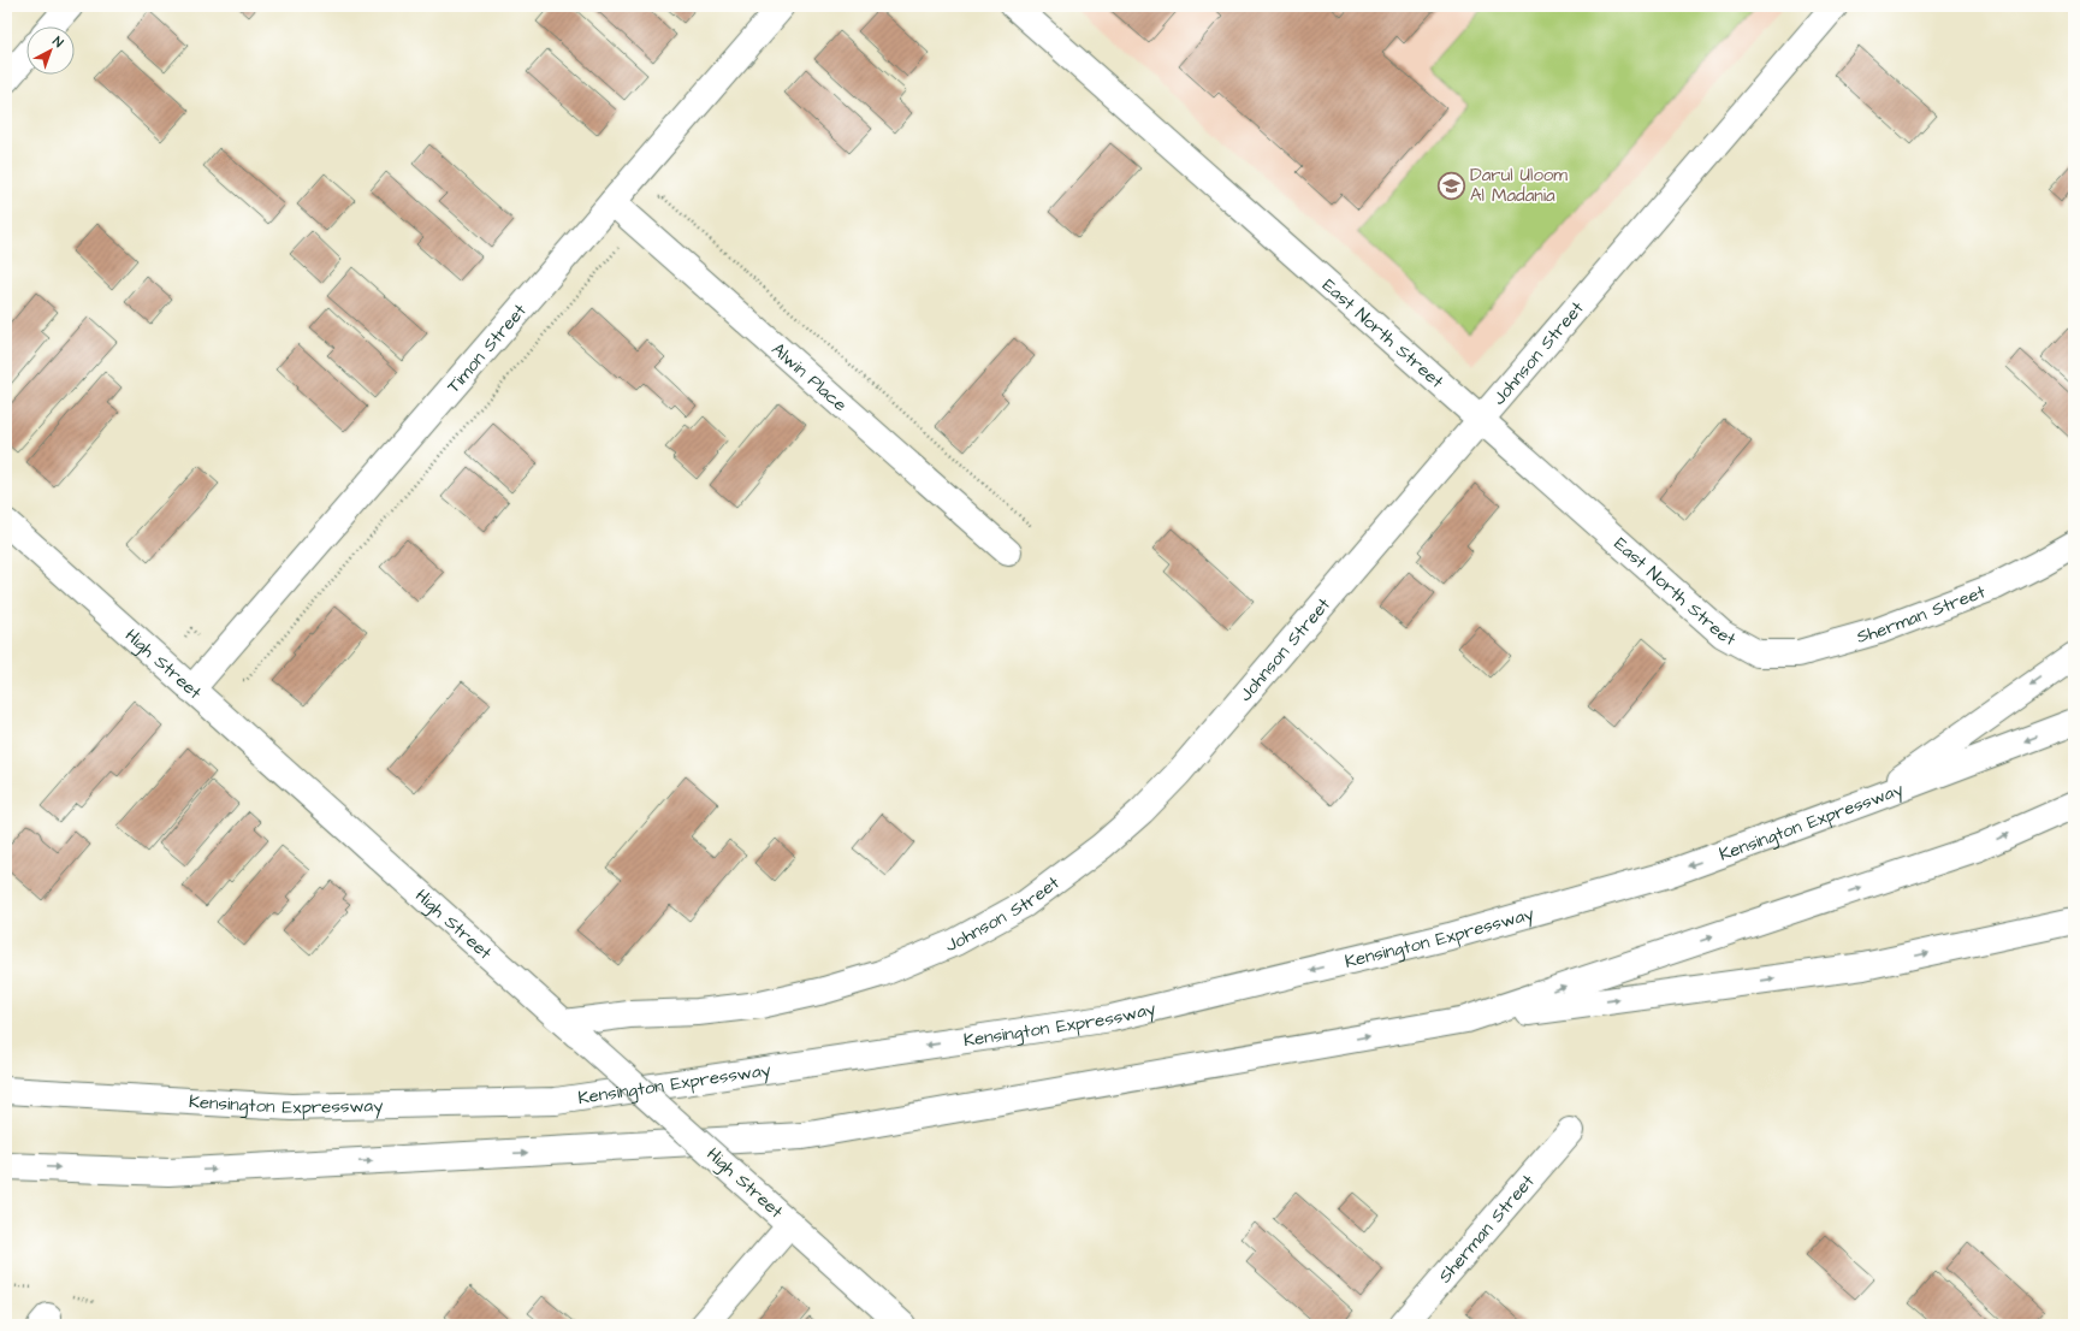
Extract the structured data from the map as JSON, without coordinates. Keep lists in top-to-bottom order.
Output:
{
  "streets": {
    "main road": [
      "East North Street",
      "Timon Street",
      "Johnson Street",
      "Alwin Place",
      "Sherman Street",
      "High Street",
      "Kensington Expressway"
    ]
  },
  "crossings": [
    ["East North Street", "Johnson Street"],
    ["East North Street", "Sherman Street"],
    ["Timon Street", "Alwin Place"],
    ["Timon Street", "High Street"],
    ["Johnson Street", "High Street"]
  ],
  "places": {
    "school or university": ["Darul Uloom Al Madania"]
  },
  "north": "top right"
}
